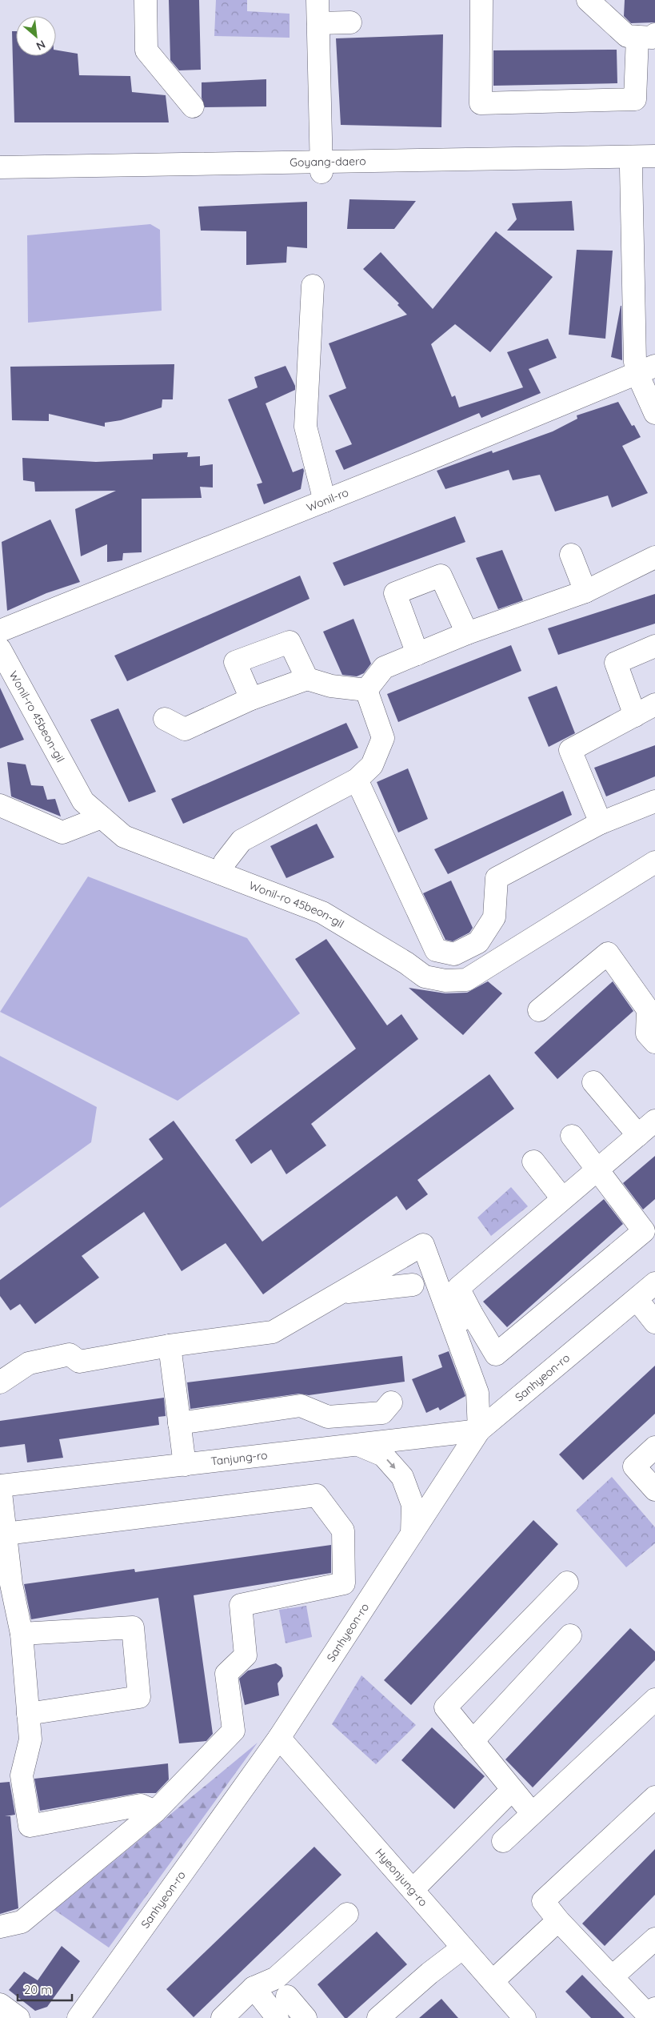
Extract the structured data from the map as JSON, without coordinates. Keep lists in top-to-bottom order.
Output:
{
  "streets": {
    "street": [
      "Goyang-daero",
      "Wonil-ro",
      "Wonil-ro 45beon-gil",
      "Sanhyeon-ro",
      "Tanjung-ro",
      "Hyeonjung-ro"
    ]
  },
  "crossings": [
    ["Sanhyeon-ro", "Tanjung-ro"],
    ["Sanhyeon-ro", "Hyeonjung-ro"]
  ],
  "scale_bar": "20 m",
  "north": "bottom right"
}
